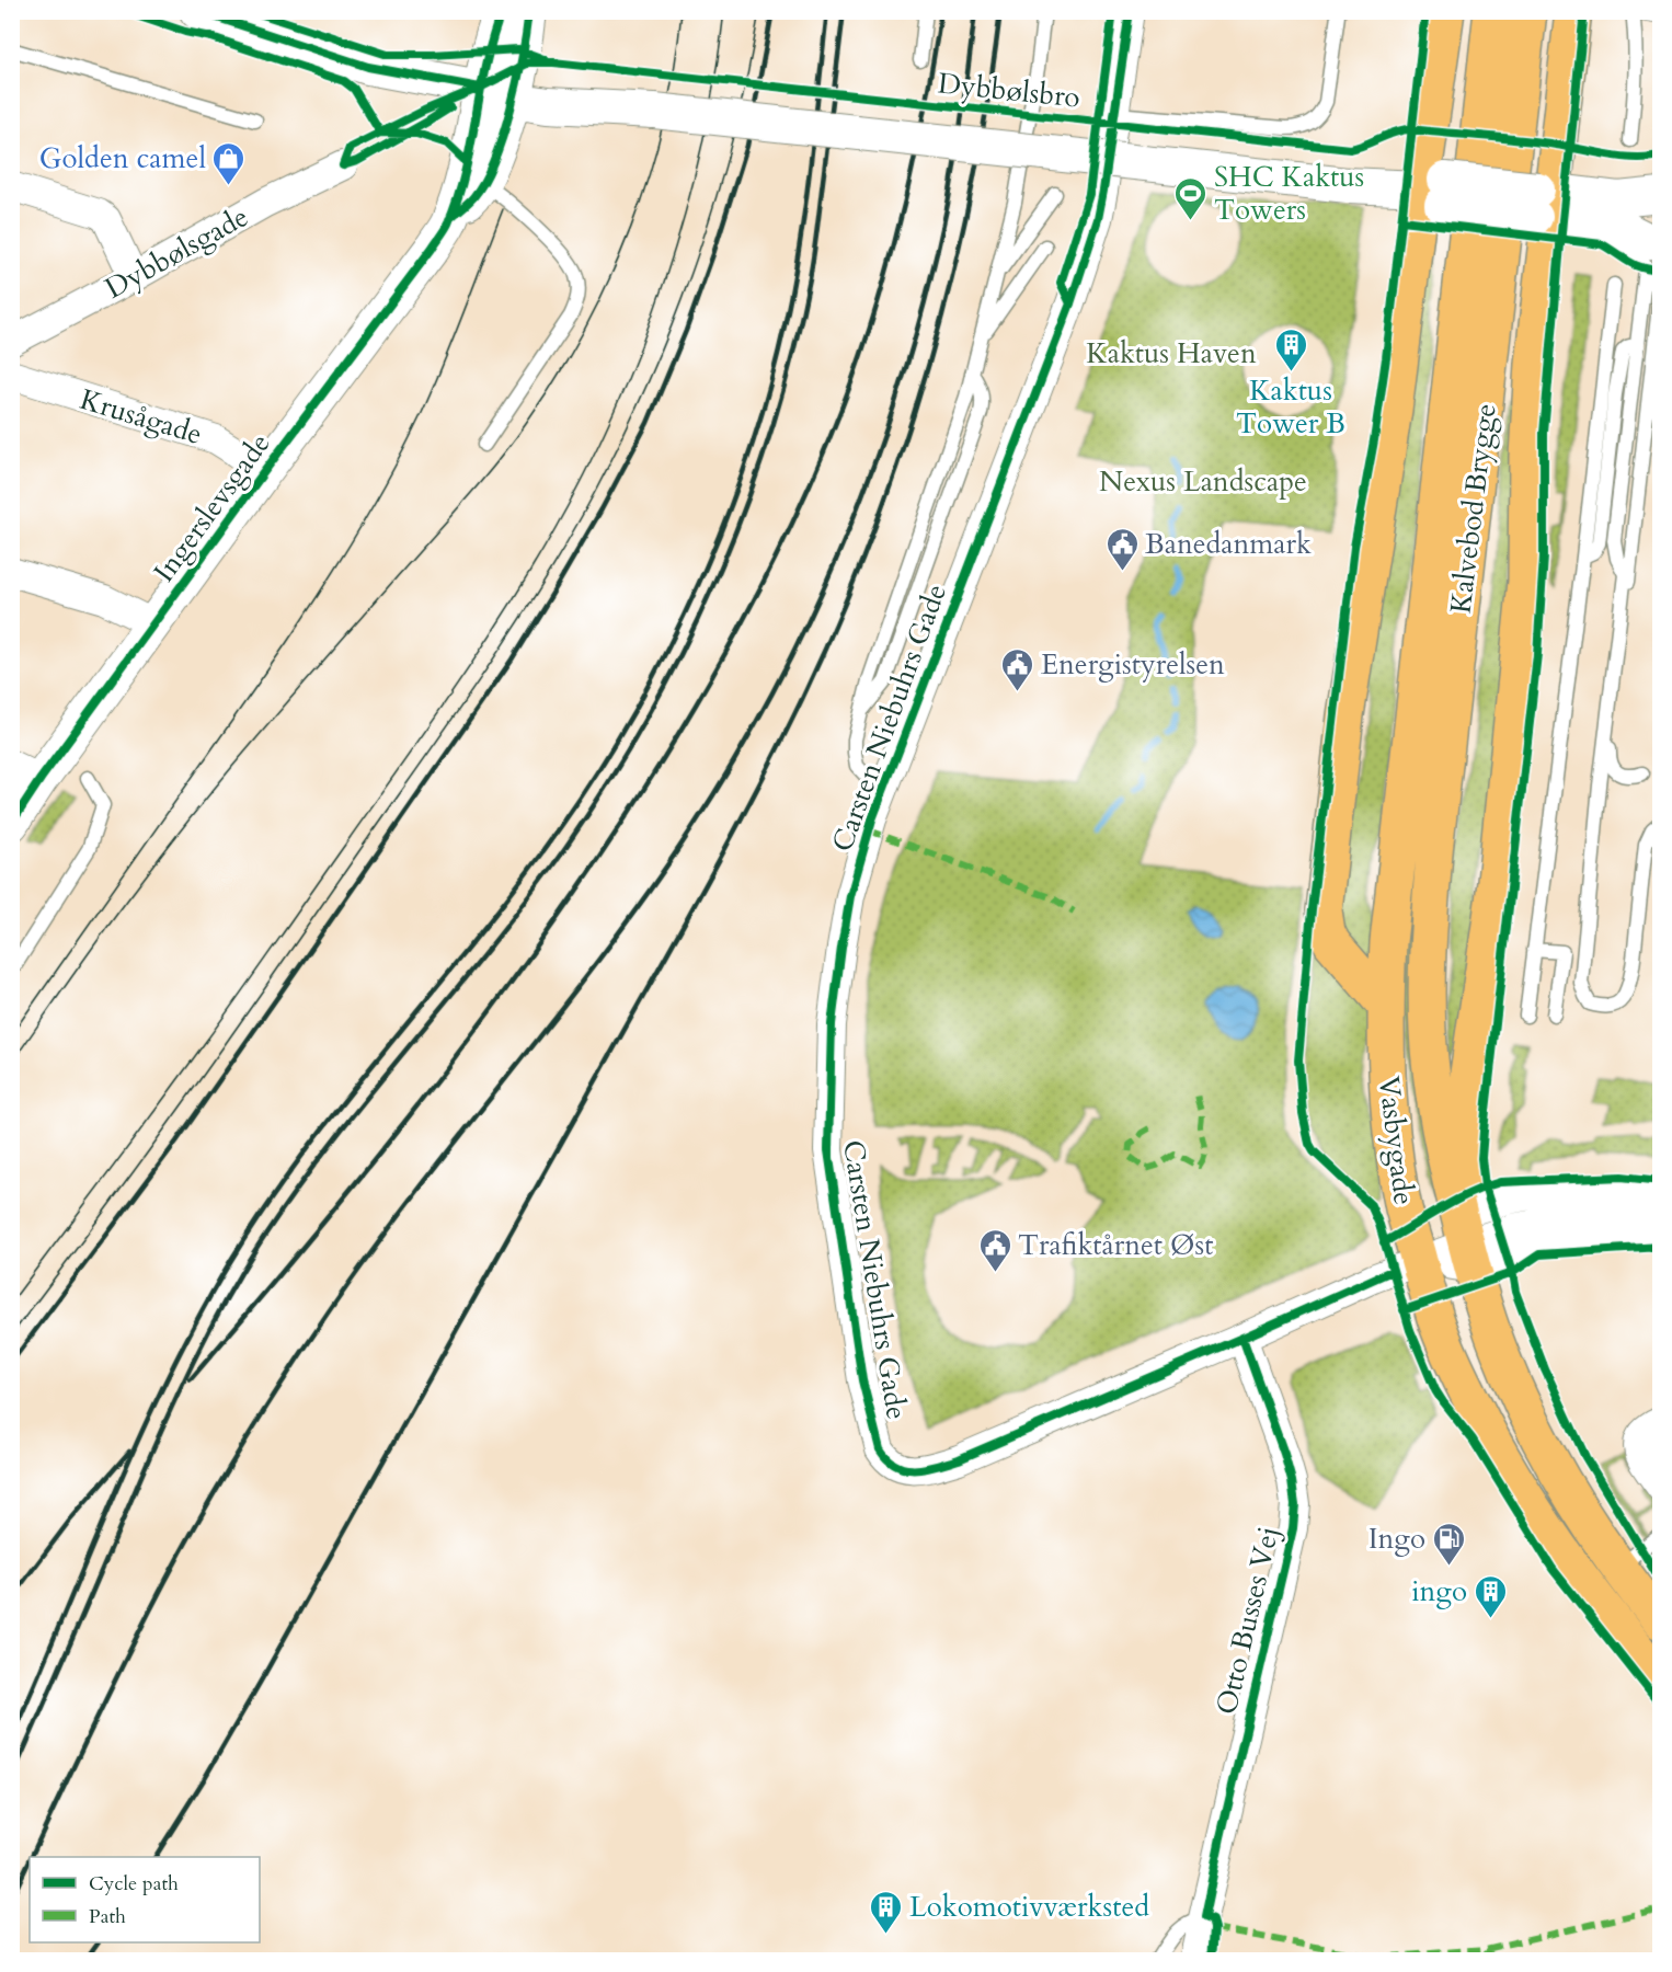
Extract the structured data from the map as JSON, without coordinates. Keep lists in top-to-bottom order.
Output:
{
  "streets": {
    "main road": ["Kalvebod Brygge", "Vasbygade"],
    "street": [
      "Dybbølsbro",
      "Dybbølsgade",
      "Krusågade",
      "Ingerslevsgade",
      "Carsten Niebuhrs Gade",
      "Otto Busses Vej"
    ]
  },
  "crossings": [
    ["Dybbølsbro", "Ingerslevsgade"],
    ["Krusågade", "Ingerslevsgade"],
    ["Kalvebod Brygge", "Vasbygade"],
    ["Carsten Niebuhrs Gade", "Vasbygade"],
    ["Carsten Niebuhrs Gade", "Otto Busses Vej"]
  ],
  "parks": ["Kaktus Haven", "Nexus Landscape"],
  "places": {
    "shop": ["Golden camel"],
    "sports": ["SHC Kaktus Towers"],
    "building": ["Kaktus Tower B", "ingo", "Lokomotivværksted"],
    "public building": ["Banedanmark", "Energistyrelsen", "Trafiktårnet Øst"],
    "fuel station": ["Ingo"]
  },
  "legend": ["Cycle path", "Path"]
}
